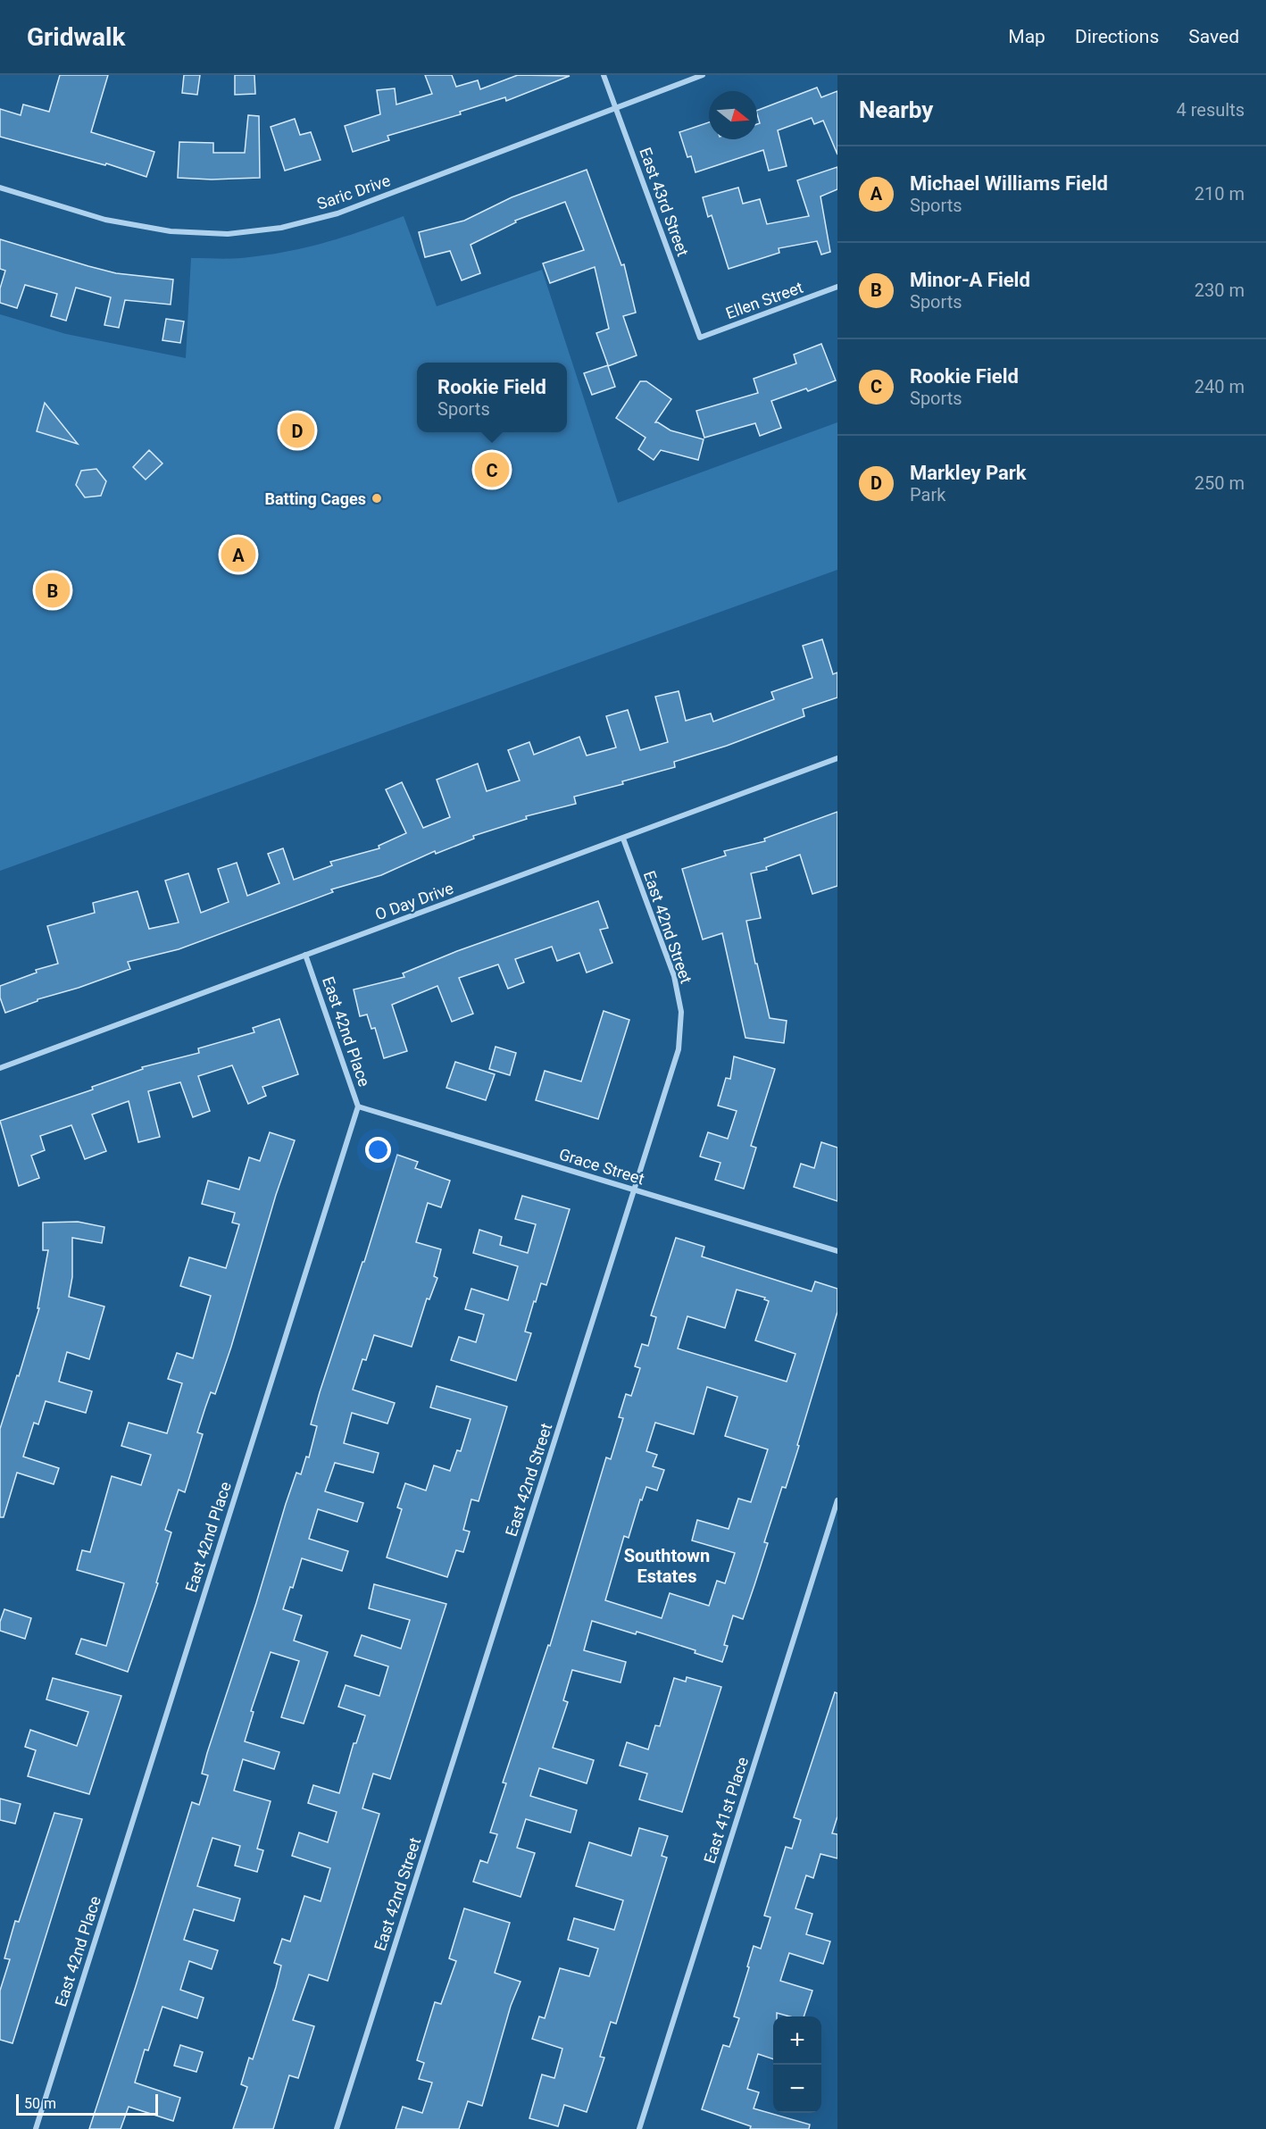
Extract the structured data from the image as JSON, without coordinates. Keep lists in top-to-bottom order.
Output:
{
  "streets": {
    "street": [
      "Saric Drive",
      "East 43rd Street",
      "Ellen Street",
      "O Day Drive",
      "East 42nd Street",
      "East 42nd Place",
      "Grace Street",
      "East 41st Place"
    ]
  },
  "crossings": [
    ["Saric Drive", "East 43rd Street"],
    ["East 43rd Street", "Ellen Street"],
    ["O Day Drive", "East 42nd Street"],
    ["O Day Drive", "East 42nd Place"],
    ["East 42nd Street", "Grace Street"],
    ["East 42nd Place", "Grace Street"]
  ],
  "districts": ["Southtown Estates"],
  "places": ["Batting Cages"],
  "scale_bar": "50 m",
  "north": "right",
  "page": {
    "header": "Gridwalk",
    "nav": ["Map", "Directions", "Saved"],
    "heading": ["Nearby", "4 results"],
    "list": [
      {
        "mark": "A",
        "name": "Michael Williams Field",
        "note": "Sports",
        "value": "210 m"
      },
      {
        "mark": "B",
        "name": "Minor-A Field",
        "note": "Sports",
        "value": "230 m"
      },
      {
        "mark": "C",
        "name": "Rookie Field",
        "note": "Sports",
        "value": "240 m"
      },
      {
        "mark": "D",
        "name": "Markley Park",
        "note": "Park",
        "value": "250 m"
      }
    ],
    "popup": ["Rookie Field", "Sports"],
    "pins": [
      "D",
      "C",
      "A",
      "B"
    ],
    "map_buttons": ["+", "−"],
    "scale": "50 m"
  }
}
